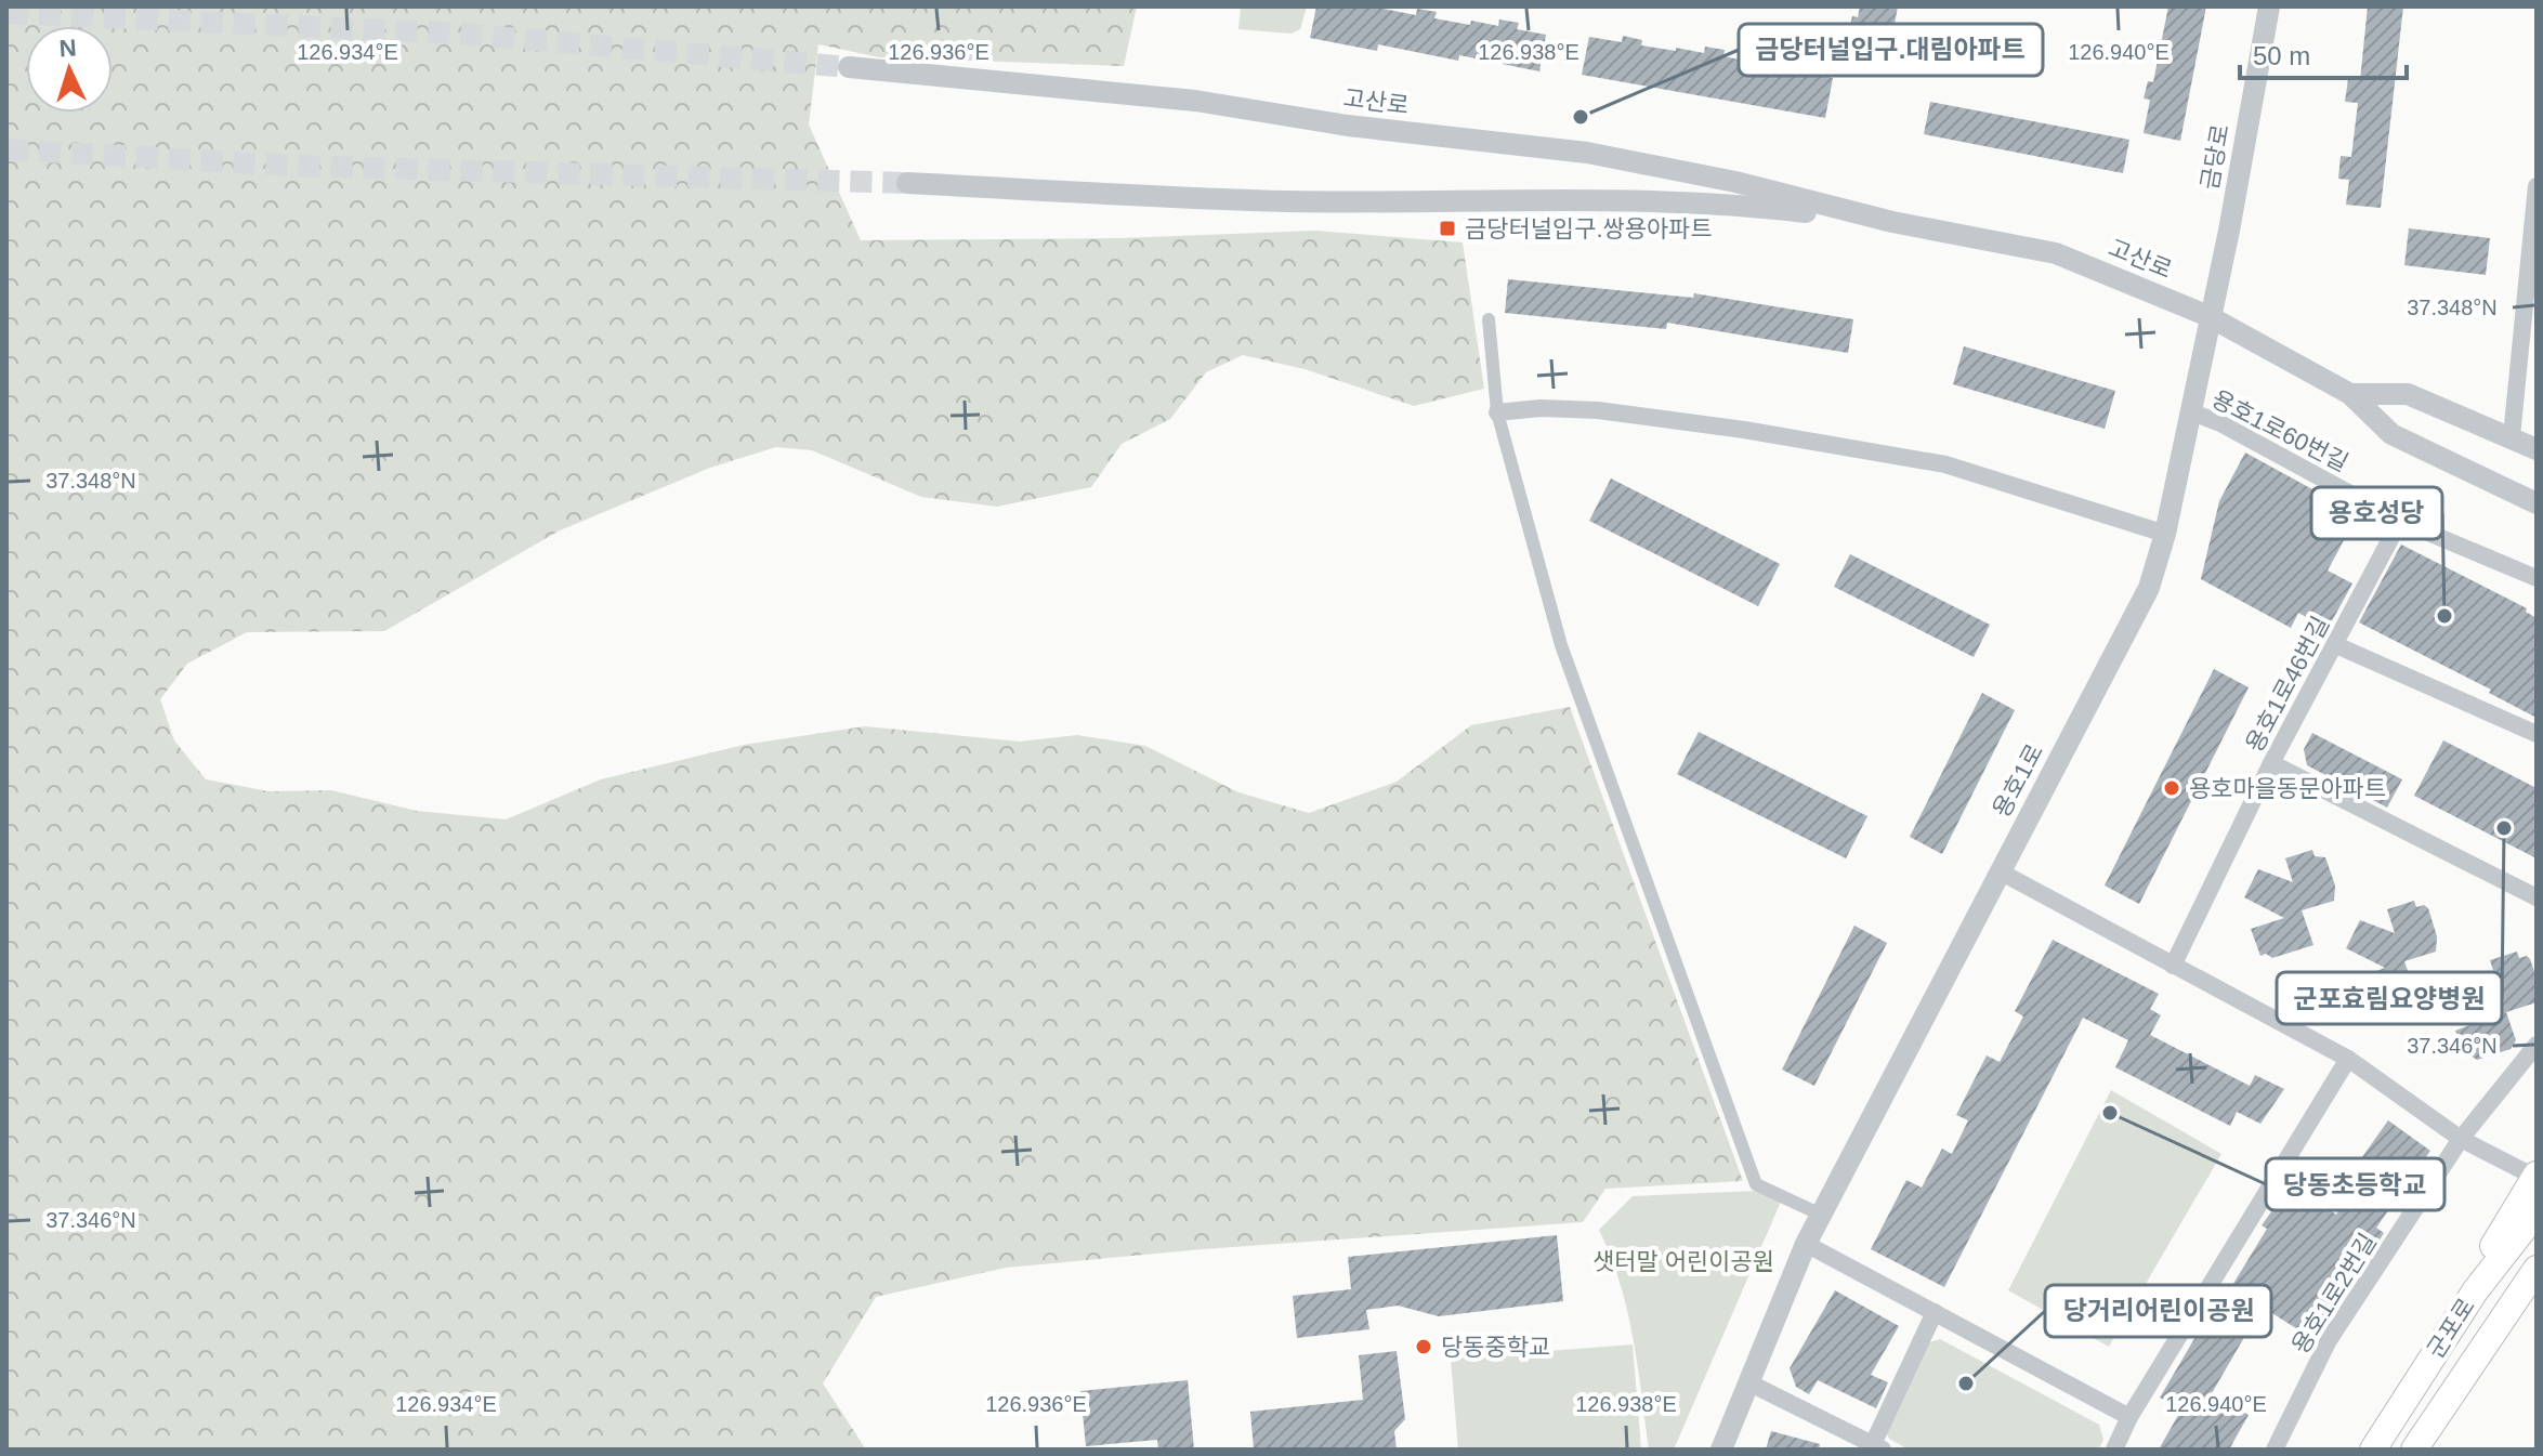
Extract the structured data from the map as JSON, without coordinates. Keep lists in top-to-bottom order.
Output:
{
  "streets": {
    "main road": ["군포로"],
    "street": [
      "고산로",
      "금당로",
      "용호1로60번길",
      "용호1로46번길",
      "용호1로",
      "용호1로2번길"
    ]
  },
  "crossings": [
    ["고산로", "금당로"],
    ["고산로", "용호1로"],
    ["금당로", "용호1로"],
    ["용호1로60번길", "용호1로46번길"],
    ["용호1로60번길", "용호1로"]
  ],
  "parks": ["샛터말 어린이공원"],
  "places": {
    "other": [
      "금당터널입구.대림아파트",
      "용호성당",
      "용호마을동문아파트",
      "군포효림요양병원",
      "당동초등학교",
      "당동중학교",
      "당거리어린이공원"
    ],
    "transit": ["금당터널입구.쌍용아파트"]
  },
  "scale_bar": "50 m",
  "north": "top",
  "coordinates": [
    "126.934°E",
    "126.936°E",
    "126.938°E",
    "126.940°E",
    "37.348°N",
    "37.346°N"
  ]
}
